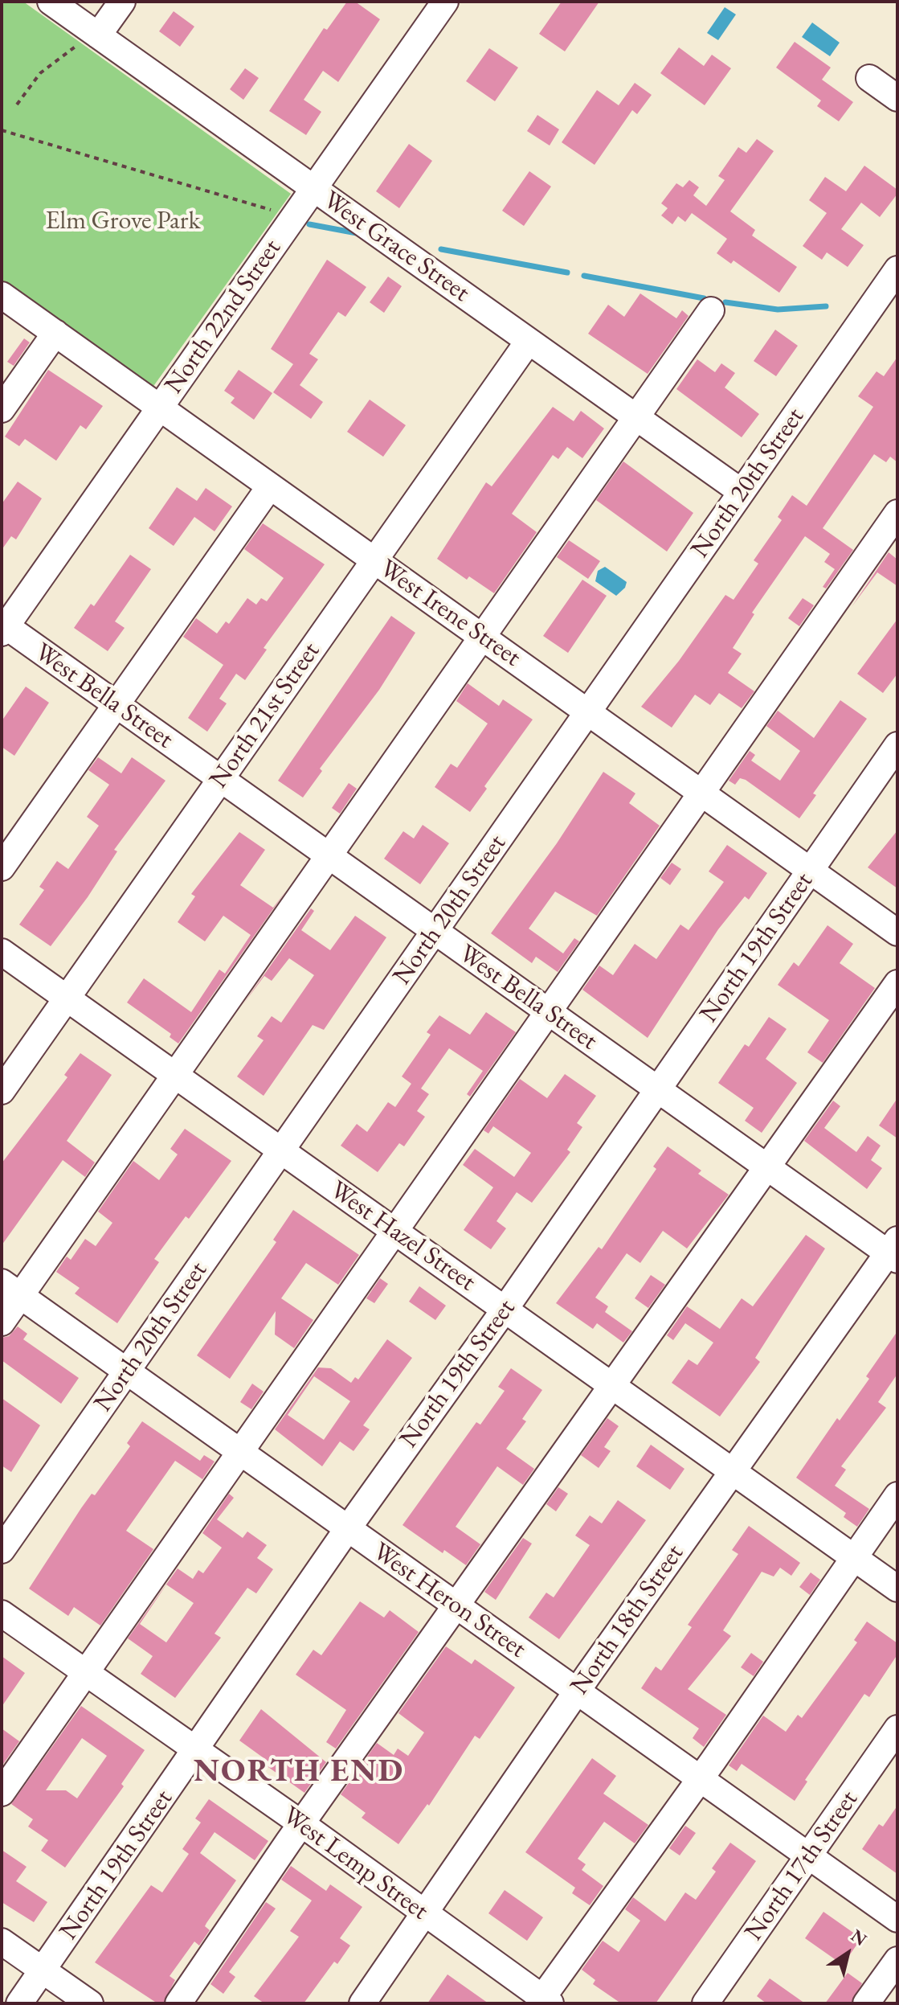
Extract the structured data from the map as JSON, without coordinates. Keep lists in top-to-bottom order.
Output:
{
  "streets": {
    "street": [
      "West Grace Street",
      "North 22nd Street",
      "North 20th Street",
      "West Irene Street",
      "West Bella Street",
      "North 21st Street",
      "North 19th Street",
      "West Hazel Street",
      "West Heron Street",
      "North 18th Street",
      "West Lemp Street",
      "North 17th Street"
    ]
  },
  "crossings": [
    ["West Grace Street", "North 22nd Street"],
    ["West Grace Street", "North 20th Street"],
    ["West Grace Street", "North 21st Street"],
    ["North 22nd Street", "West Irene Street"],
    ["North 22nd Street", "West Bella Street"],
    ["North 20th Street", "West Irene Street"],
    ["North 20th Street", "West Bella Street"],
    ["North 20th Street", "West Hazel Street"],
    ["North 20th Street", "West Heron Street"],
    ["West Irene Street", "North 21st Street"],
    ["West Irene Street", "North 19th Street"],
    ["West Bella Street", "North 21st Street"],
    ["West Bella Street", "North 19th Street"],
    ["West Bella Street", "North 18th Street"],
    ["North 21st Street", "West Hazel Street"],
    ["North 19th Street", "West Hazel Street"],
    ["North 19th Street", "West Heron Street"],
    ["North 19th Street", "West Lemp Street"],
    ["West Hazel Street", "North 18th Street"],
    ["West Heron Street", "North 18th Street"],
    ["West Heron Street", "North 17th Street"],
    ["North 18th Street", "West Lemp Street"]
  ],
  "districts": ["NORTH END"],
  "parks": ["Elm Grove Park"],
  "north": "top right"
}
